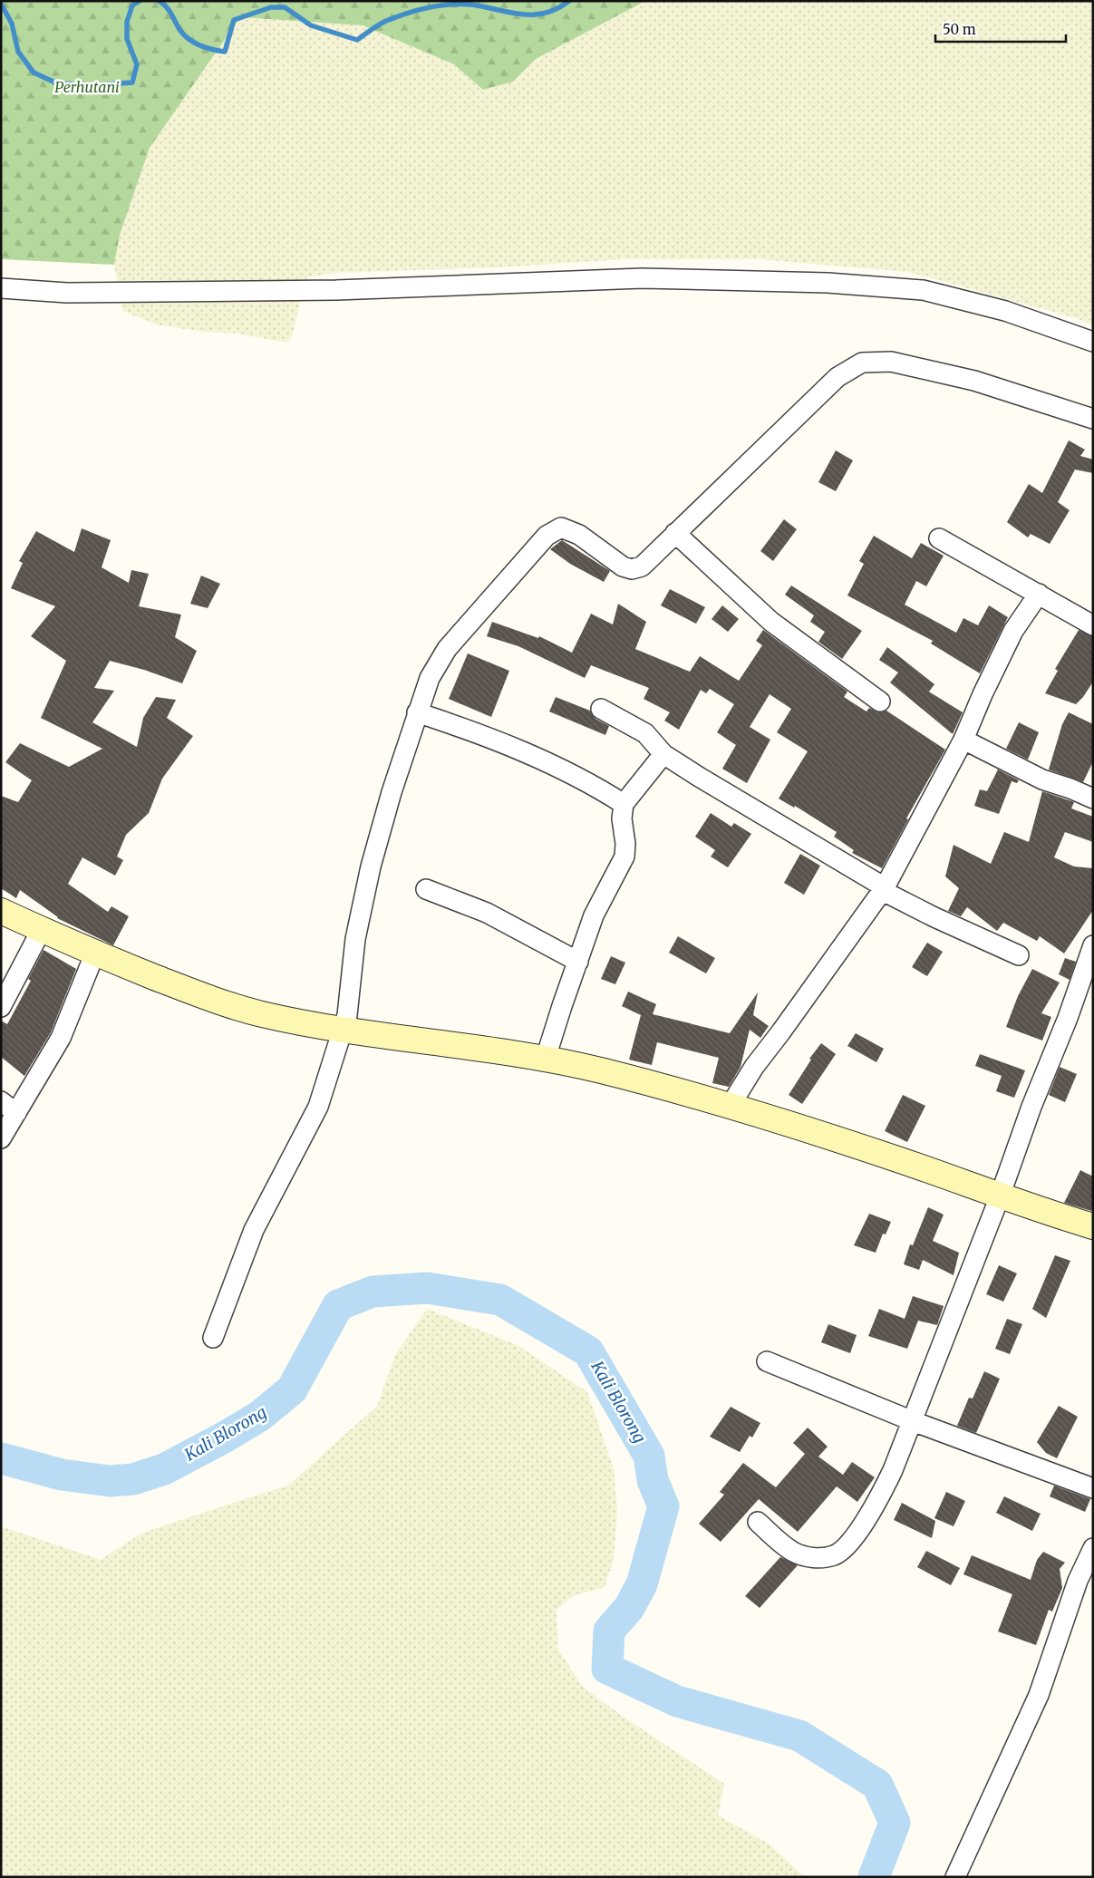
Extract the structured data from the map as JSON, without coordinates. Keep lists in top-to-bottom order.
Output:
{
  "water": ["Kali Blorong"],
  "parks": ["Perhutani"],
  "scale_bar": "50 m"
}
